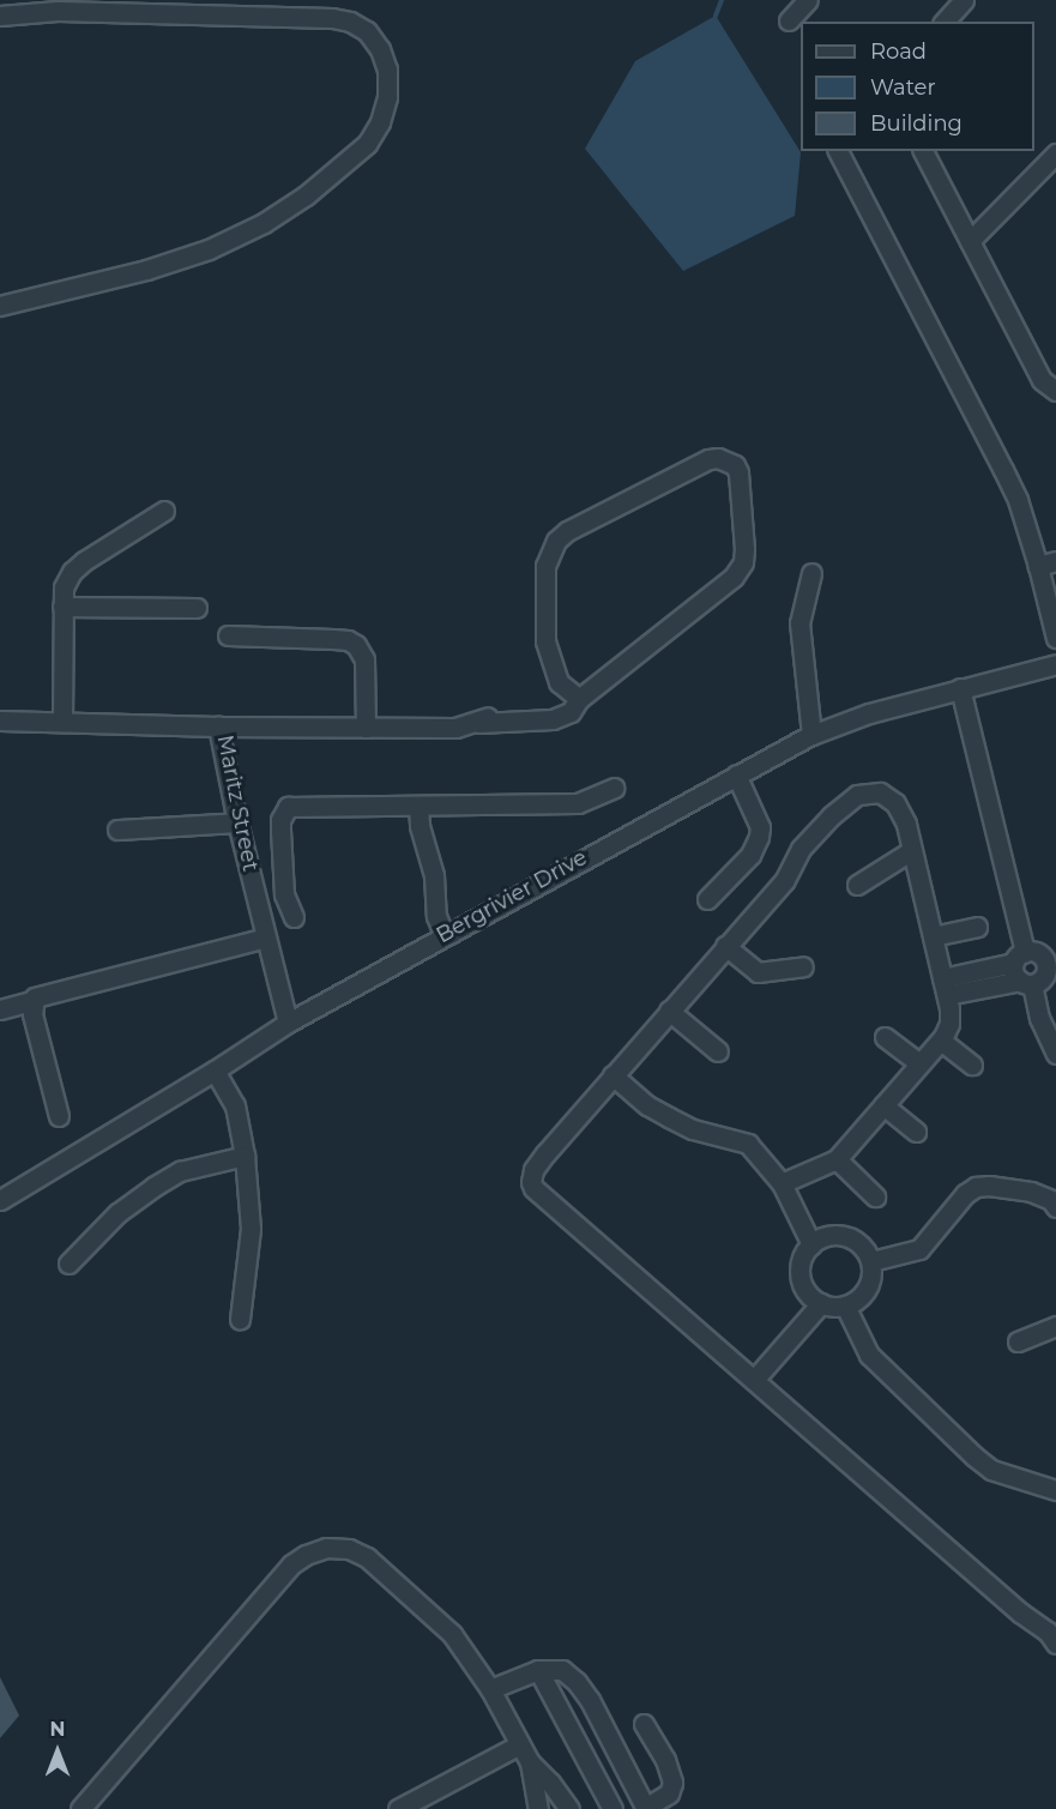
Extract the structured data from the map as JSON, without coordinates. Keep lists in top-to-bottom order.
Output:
{
  "streets": {
    "street": ["Maritz Street", "Bergrivier Drive"]
  },
  "crossings": [
    ["Maritz Street", "Bergrivier Drive"]
  ],
  "legend": ["Road", "Water", "Building"],
  "north": "top"
}
